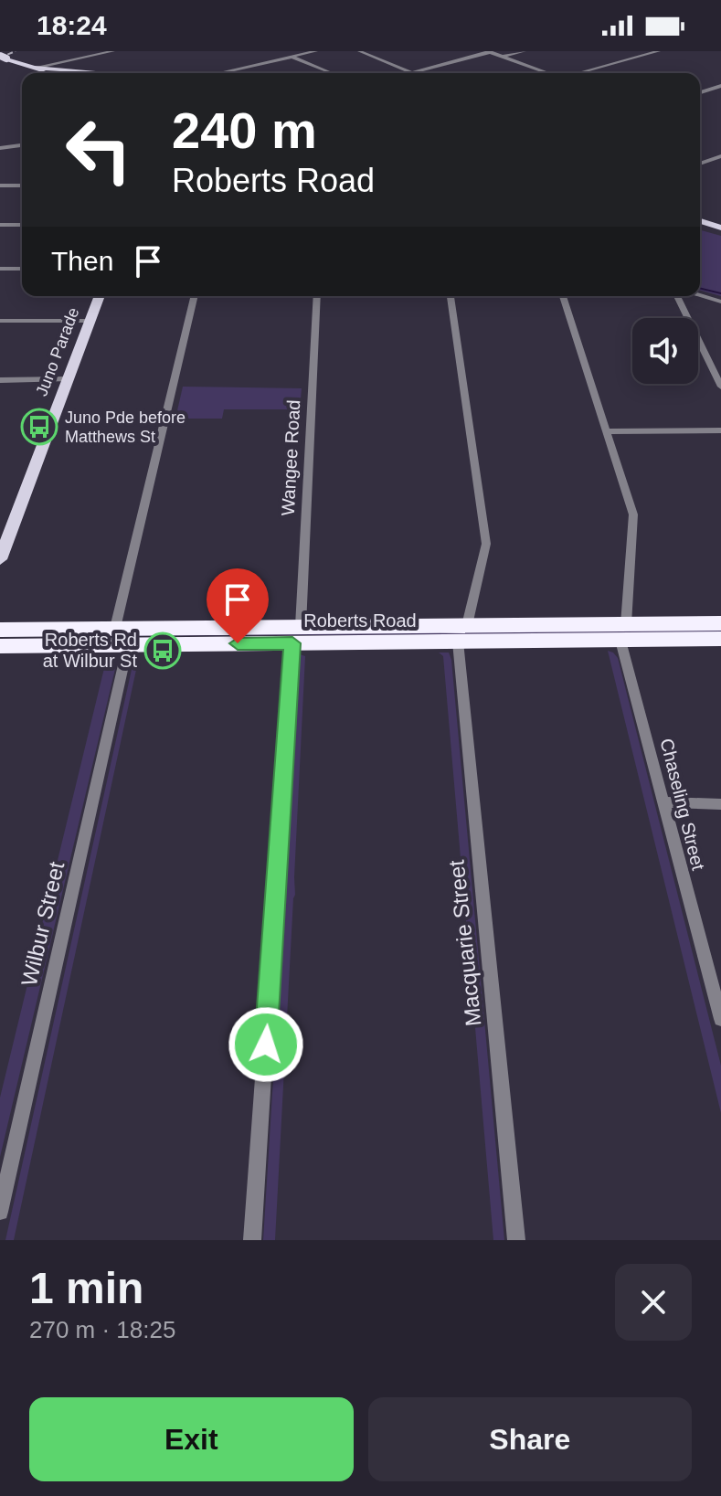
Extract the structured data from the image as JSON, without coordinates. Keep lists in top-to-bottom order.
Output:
{
  "streets": {
    "highway": ["Roberts Road"],
    "main road": ["Juno Parade"],
    "street": [
      "Wangee Road",
      "Chaseling Street",
      "Wilbur Street",
      "Macquarie Street"
    ]
  },
  "crossings": [
    ["Wangee Road", "Roberts Road"],
    ["Roberts Road", "Chaseling Street"],
    ["Roberts Road", "Wilbur Street"],
    ["Roberts Road", "Macquarie Street"]
  ],
  "places": {
    "bus stop": ["Juno Pde before Matthews St", "Roberts Rd at Wilbur St"]
  },
  "page": {
    "status": "18:24",
    "turn": ["240 m", "Roberts Road"],
    "then": "Then",
    "heading": ["1 min", "270 m · 18:25"],
    "buttons": ["Exit", "Share"]
  }
}
